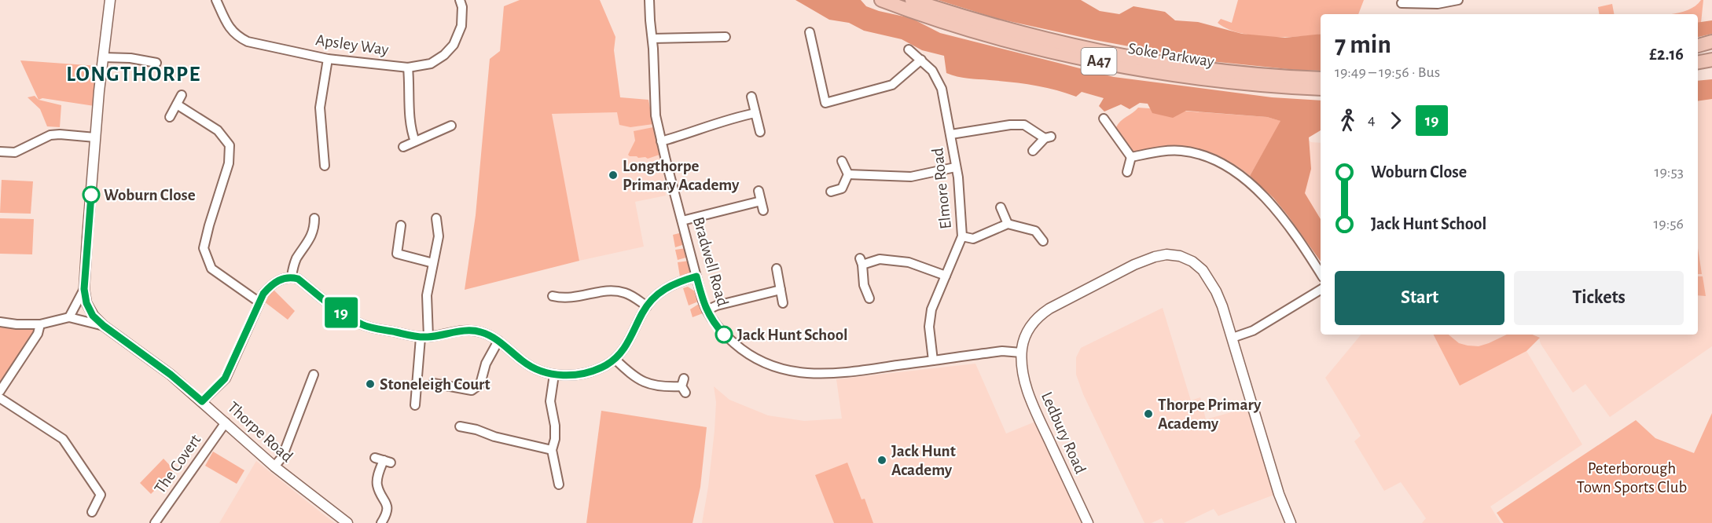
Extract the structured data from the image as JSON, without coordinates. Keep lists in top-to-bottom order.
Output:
{
  "streets": {
    "highway": ["Soke Parkway", "A47"],
    "street": [
      "Apsley Way",
      "Elmore Road",
      "Bradwell Road",
      "Thorpe Road",
      "Ledbury Road",
      "The Covert"
    ]
  },
  "crossings": [
    ["Elmore Road", "Bradwell Road"],
    ["Bradwell Road", "Ledbury Road"],
    ["Thorpe Road", "The Covert"]
  ],
  "districts": ["LONGTHORPE"],
  "parks": ["Peterborough Town Sports Club"],
  "places": [
    "Longthorpe Primary Academy",
    "Woburn Close",
    "Jack Hunt School",
    "Stoneleigh Court",
    "Thorpe Primary Academy",
    "Jack Hunt Academy"
  ],
  "lines": ["bus line 19"],
  "page": {
    "on_map": "19",
    "heading": ["7 min", "19:49 – 19:56 · Bus", "£2.16"],
    "legs": ["4", "19"],
    "list": [
      {
        "name": "Woburn Close",
        "value": "19:53"
      },
      {
        "name": "Jack Hunt School",
        "value": "19:56"
      }
    ],
    "buttons": ["Start", "Tickets"]
  }
}
